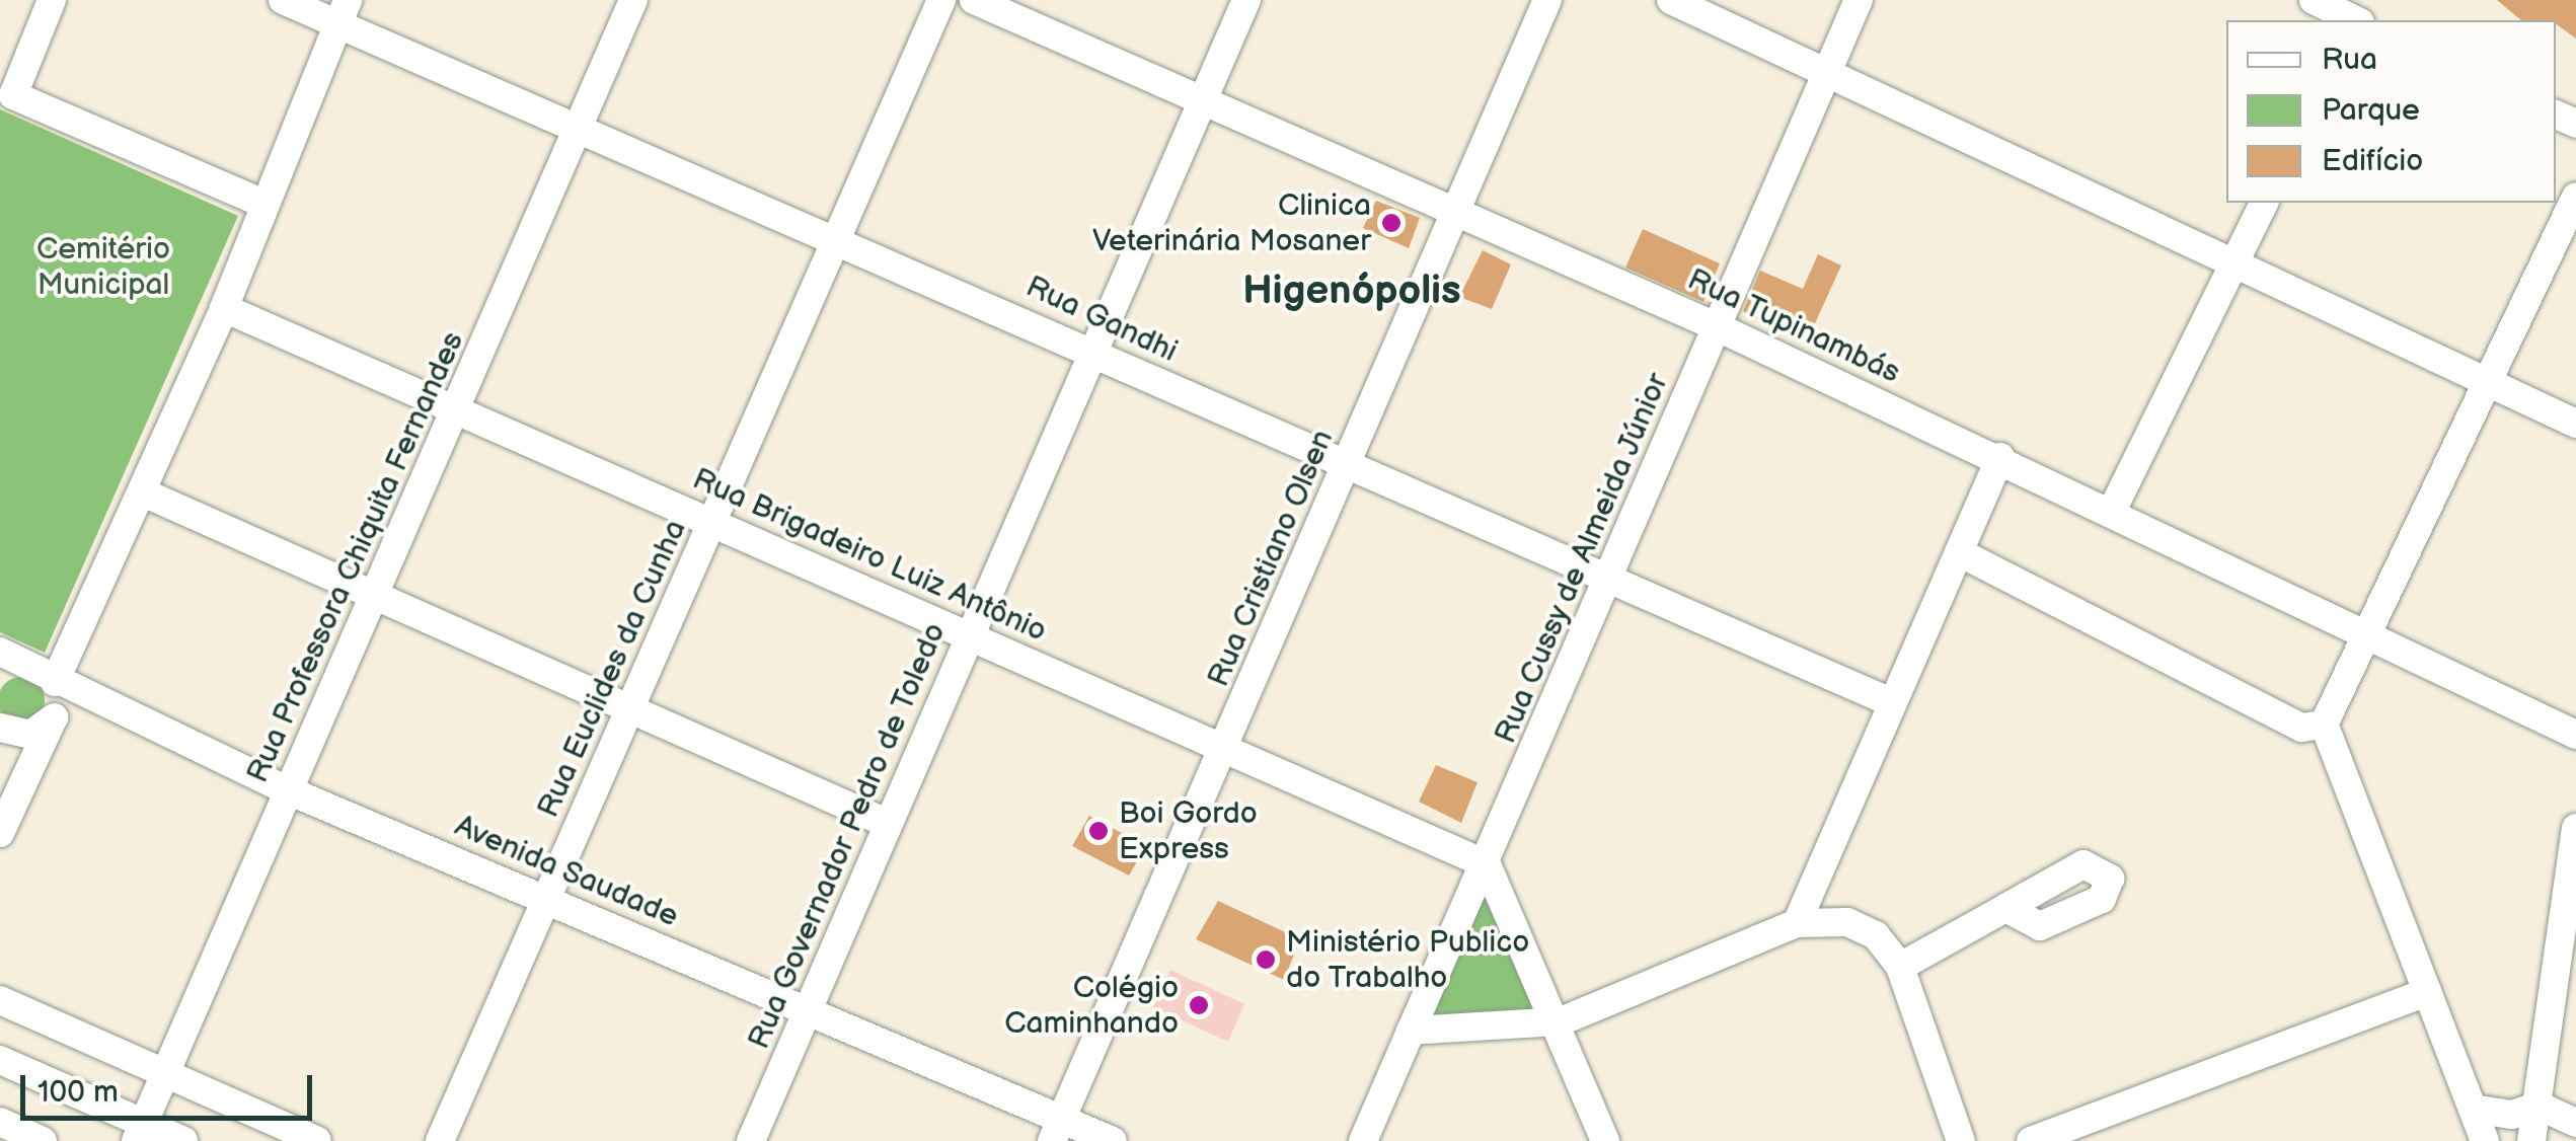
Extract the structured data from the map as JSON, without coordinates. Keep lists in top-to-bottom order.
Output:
{
  "streets": {
    "street": [
      "Rua Gandhi",
      "Rua Tupinambás",
      "Rua Brigadeiro Luiz Antônio",
      "Rua Professora Chiquita Fernandes",
      "Rua Cristiano Olsen",
      "Rua Cussy de Almeida Júnior",
      "Rua Euclides da Cunha",
      "Rua Governador Pedro de Toledo",
      "Avenida Saudade"
    ]
  },
  "crossings": [
    ["Rua Gandhi", "Rua Professora Chiquita Fernandes"],
    ["Rua Gandhi", "Rua Cristiano Olsen"],
    ["Rua Gandhi", "Rua Cussy de Almeida Júnior"],
    ["Rua Gandhi", "Rua Euclides da Cunha"],
    ["Rua Gandhi", "Rua Governador Pedro de Toledo"],
    ["Rua Tupinambás", "Rua Cristiano Olsen"],
    ["Rua Tupinambás", "Rua Cussy de Almeida Júnior"],
    ["Rua Tupinambás", "Rua Governador Pedro de Toledo"],
    ["Rua Brigadeiro Luiz Antônio", "Rua Professora Chiquita Fernandes"],
    ["Rua Brigadeiro Luiz Antônio", "Rua Cristiano Olsen"],
    ["Rua Brigadeiro Luiz Antônio", "Rua Cussy de Almeida Júnior"],
    ["Rua Brigadeiro Luiz Antônio", "Rua Euclides da Cunha"],
    ["Rua Brigadeiro Luiz Antônio", "Rua Governador Pedro de Toledo"],
    ["Rua Professora Chiquita Fernandes", "Avenida Saudade"],
    ["Rua Cristiano Olsen", "Avenida Saudade"],
    ["Rua Euclides da Cunha", "Avenida Saudade"],
    ["Rua Governador Pedro de Toledo", "Avenida Saudade"]
  ],
  "districts": ["Higenópolis"],
  "parks": ["Cemitério Municipal"],
  "places": [
    "Clinica Veterinária Mosaner",
    "Boi Gordo Express",
    "Ministério Publico do Trabalho",
    "Colégio Caminhando"
  ],
  "legend": ["Rua", "Parque", "Edifício"],
  "scale_bar": "100 m"
}
